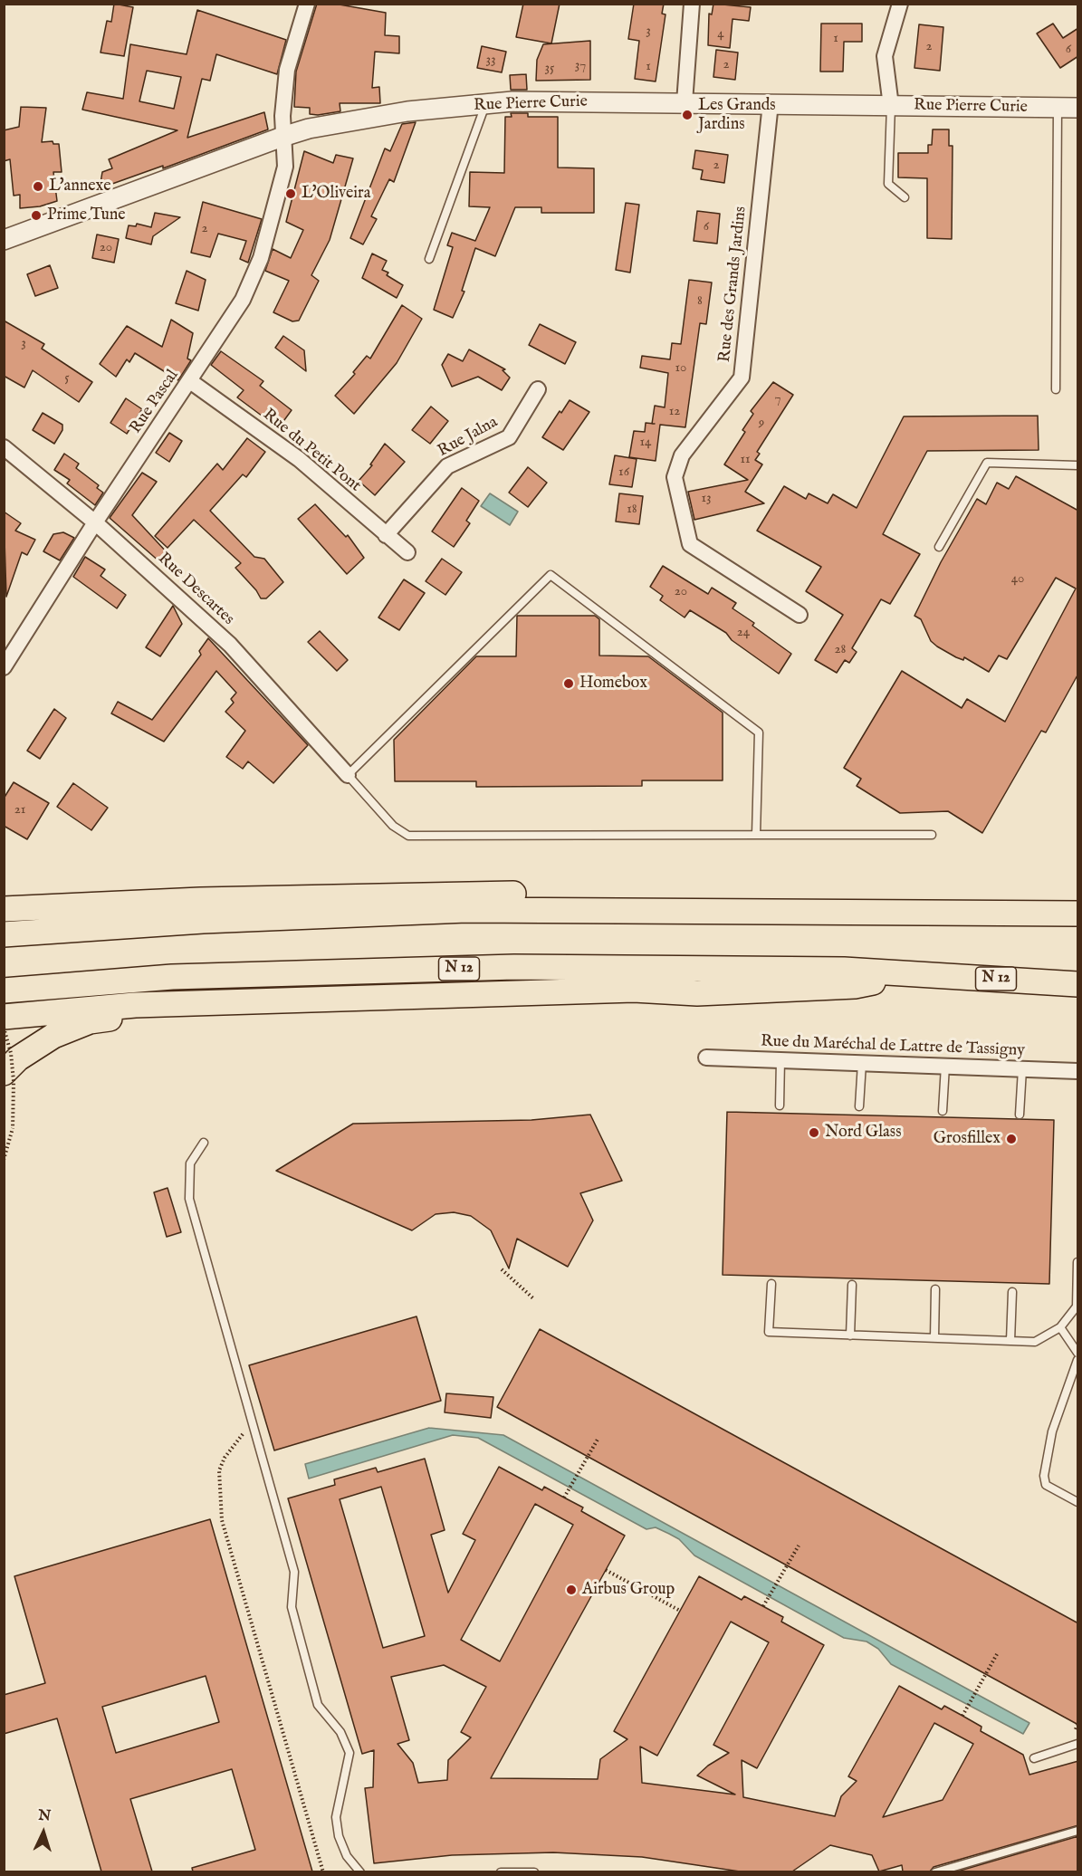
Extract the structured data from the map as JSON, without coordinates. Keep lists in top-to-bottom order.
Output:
{
  "streets": {
    "highway": ["N 12"],
    "street": [
      "Rue Pierre Curie",
      "Rue des Grands Jardins",
      "Rue Pascal",
      "Rue Jalna",
      "Rue du Petit Pont",
      "Rue Descartes",
      "Rue du Maréchal de Lattre de Tassigny"
    ]
  },
  "crossings": [
    ["Rue Pierre Curie", "Rue des Grands Jardins"],
    ["Rue Pierre Curie", "Rue Pascal"],
    ["Rue Pascal", "Rue du Petit Pont"],
    ["Rue Pascal", "Rue Descartes"],
    ["Rue Jalna", "Rue du Petit Pont"]
  ],
  "places": [
    "Les Grands Jardins",
    "L'annexe",
    "L'Oliveira",
    "Prime Tune",
    "Homebox",
    "Nord Glass",
    "Grosfillex",
    "Airbus Group"
  ],
  "house_numbers": [
    "3",
    "4",
    "1",
    "2",
    "6",
    "33",
    "2",
    "37",
    "1",
    "35",
    "2",
    "6",
    "2",
    "20",
    "8",
    "3",
    "10",
    "5",
    "7",
    "12",
    "9",
    "14",
    "11",
    "16",
    "13",
    "18",
    "40",
    "20",
    "24",
    "28",
    "21"
  ],
  "north": "top"
}
